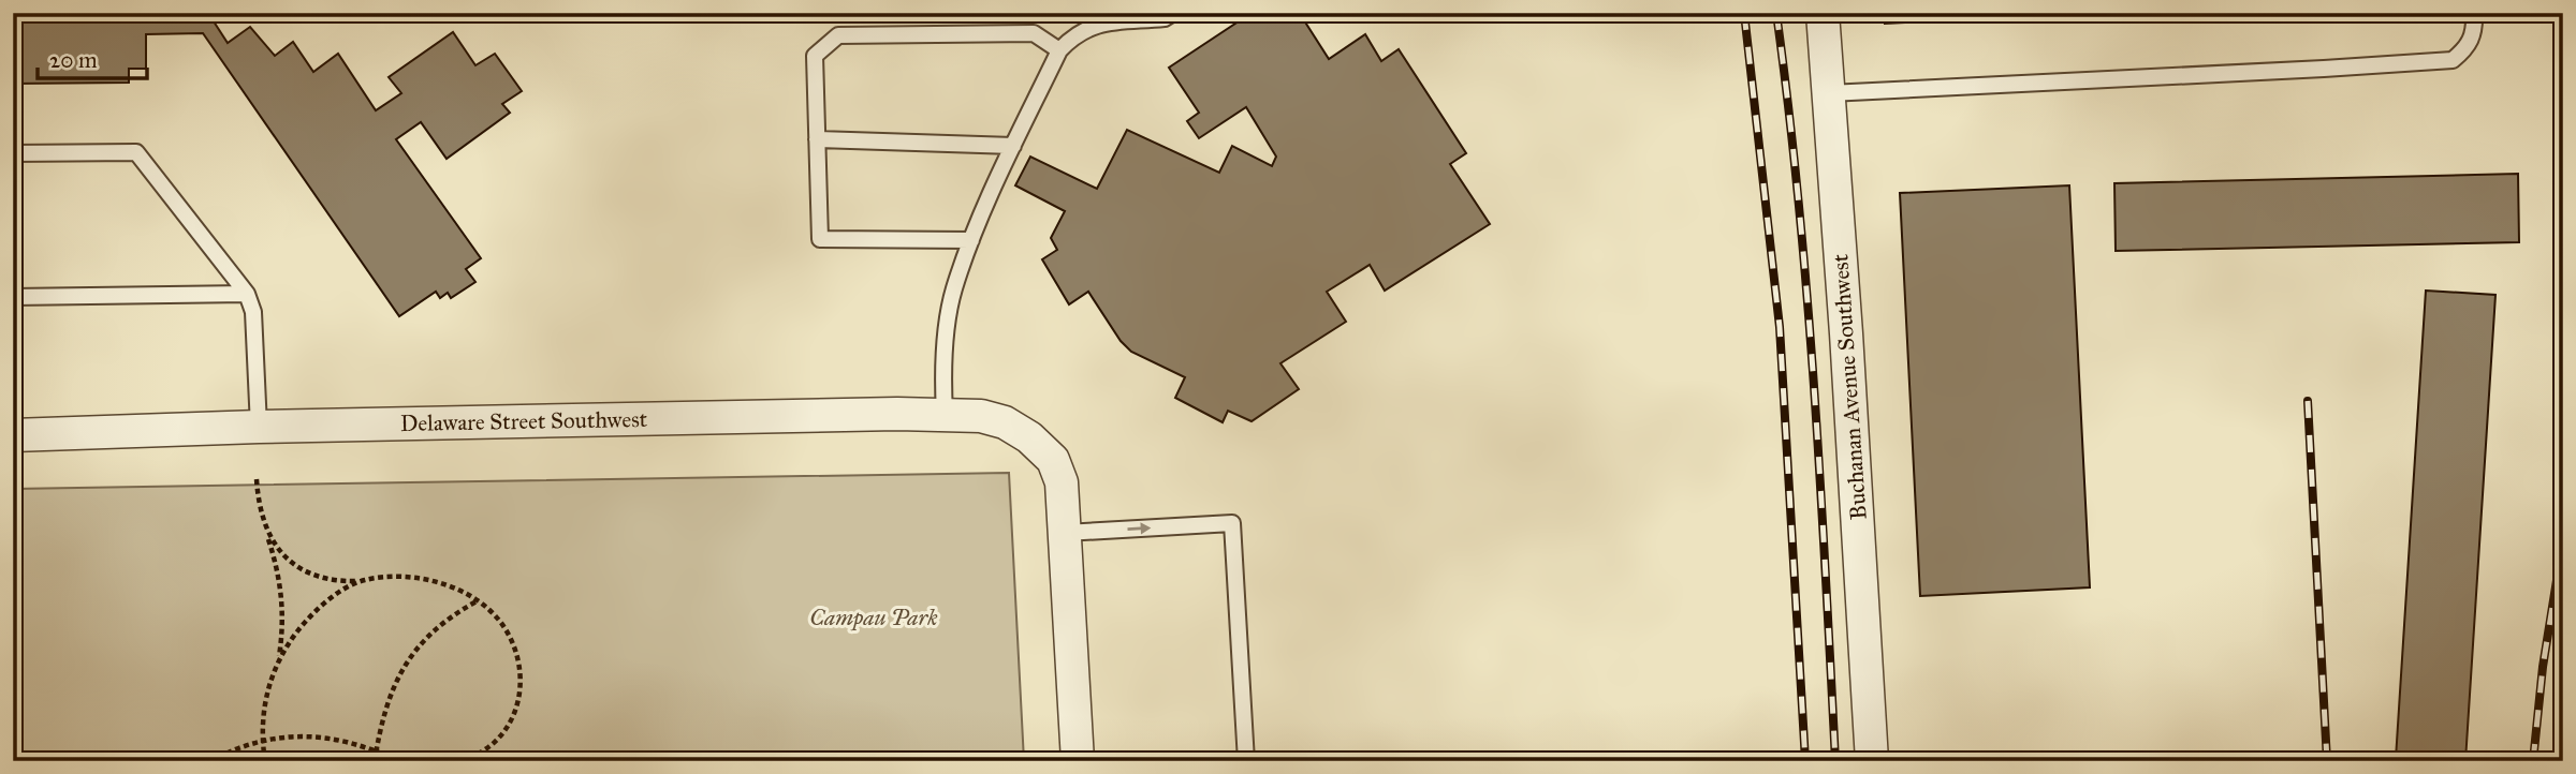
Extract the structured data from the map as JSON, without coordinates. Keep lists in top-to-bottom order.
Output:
{
  "streets": {
    "street": ["Buchanan Avenue Southwest", "Delaware Street Southwest"]
  },
  "parks": ["Campau Park"],
  "scale_bar": "20 m"
}
